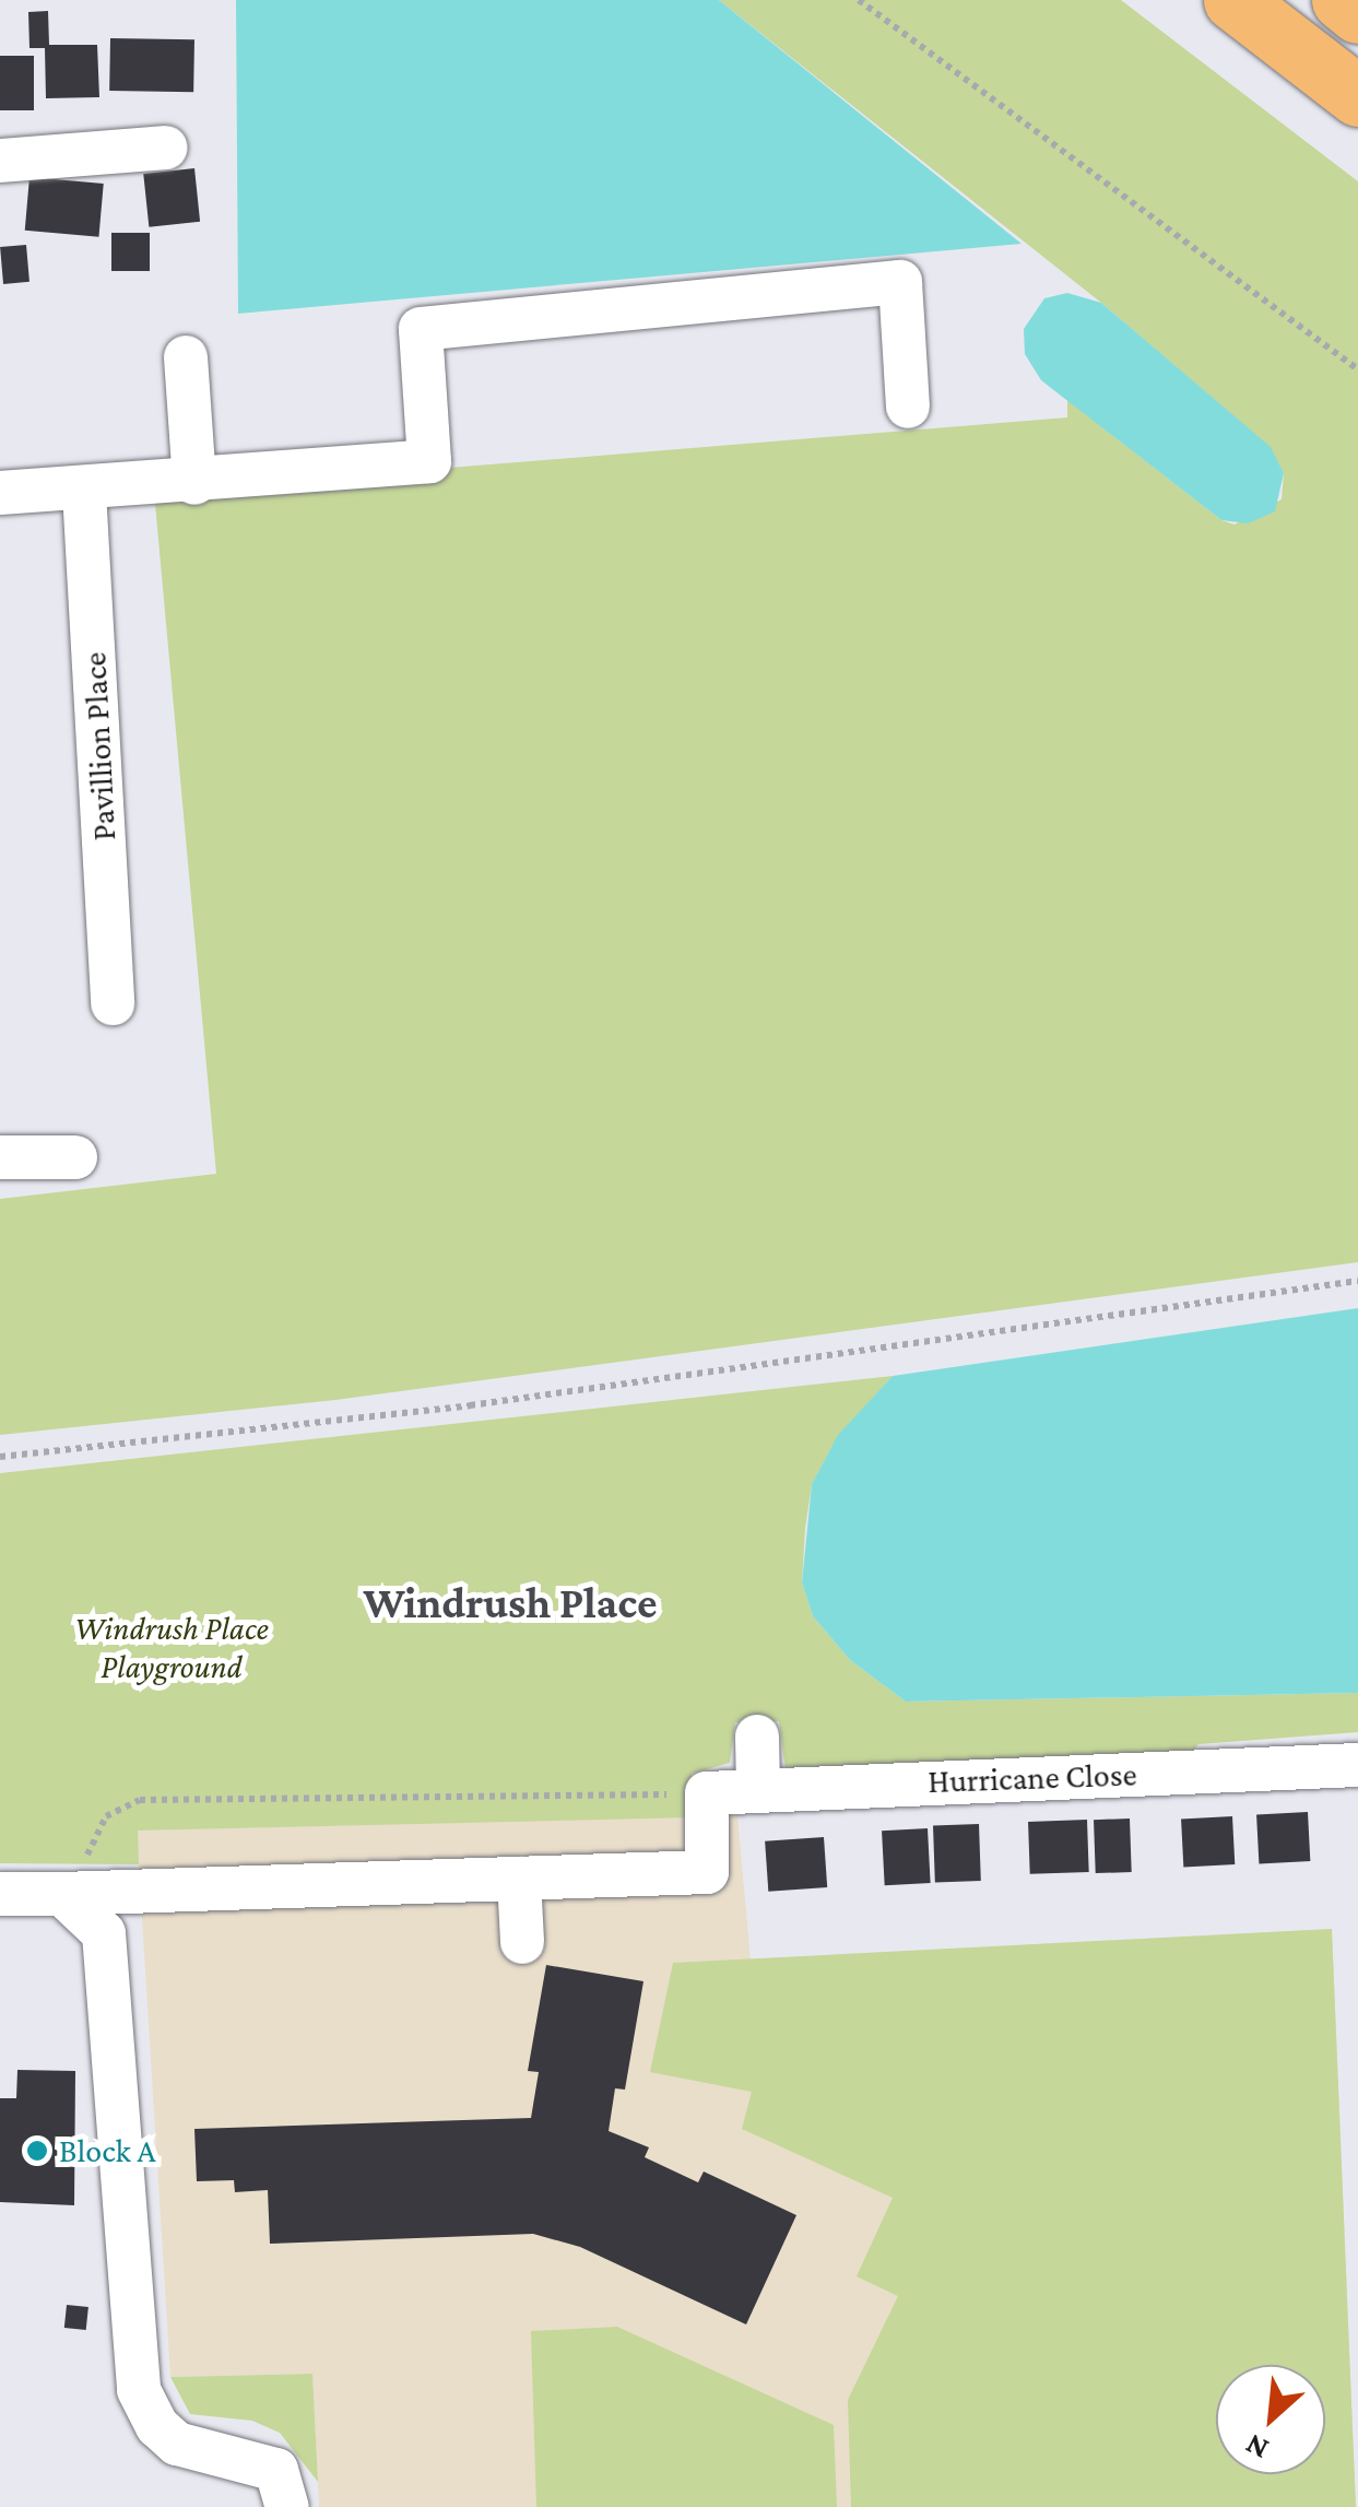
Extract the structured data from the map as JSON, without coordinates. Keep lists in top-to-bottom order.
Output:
{
  "streets": {
    "street": ["Pavillion Place", "Hurricane Close"]
  },
  "districts": ["Windrush Place"],
  "parks": ["Windrush Place Playground"],
  "places": ["Block A"],
  "north": "bottom left"
}
